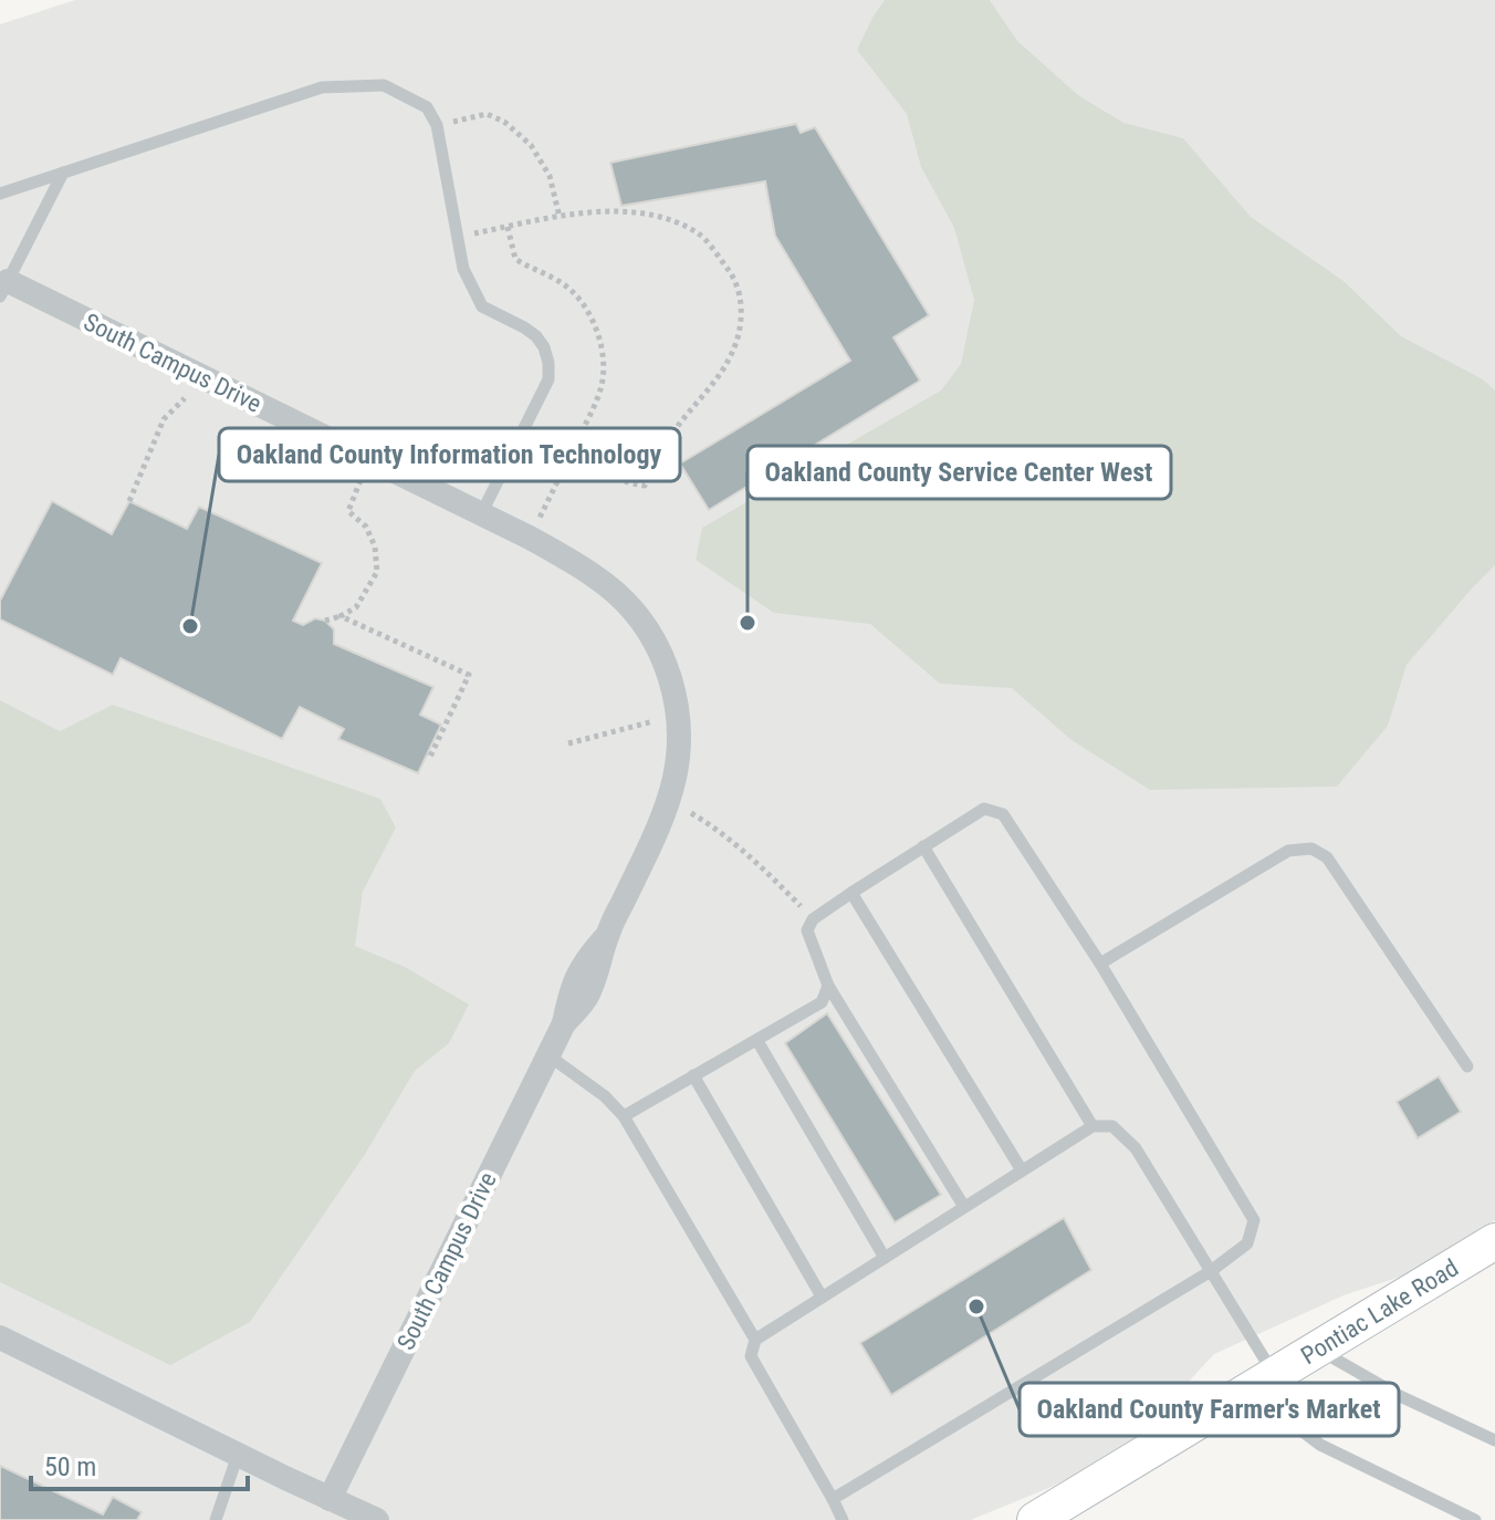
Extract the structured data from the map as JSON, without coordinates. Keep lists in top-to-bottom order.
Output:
{
  "streets": {
    "main road": ["Pontiac Lake Road"],
    "street": ["South Campus Drive"]
  },
  "places": ["Oakland County Service Center West", "Oakland County Information Technology", "Oakland County Farmer's Market"],
  "scale_bar": "50 m"
}
